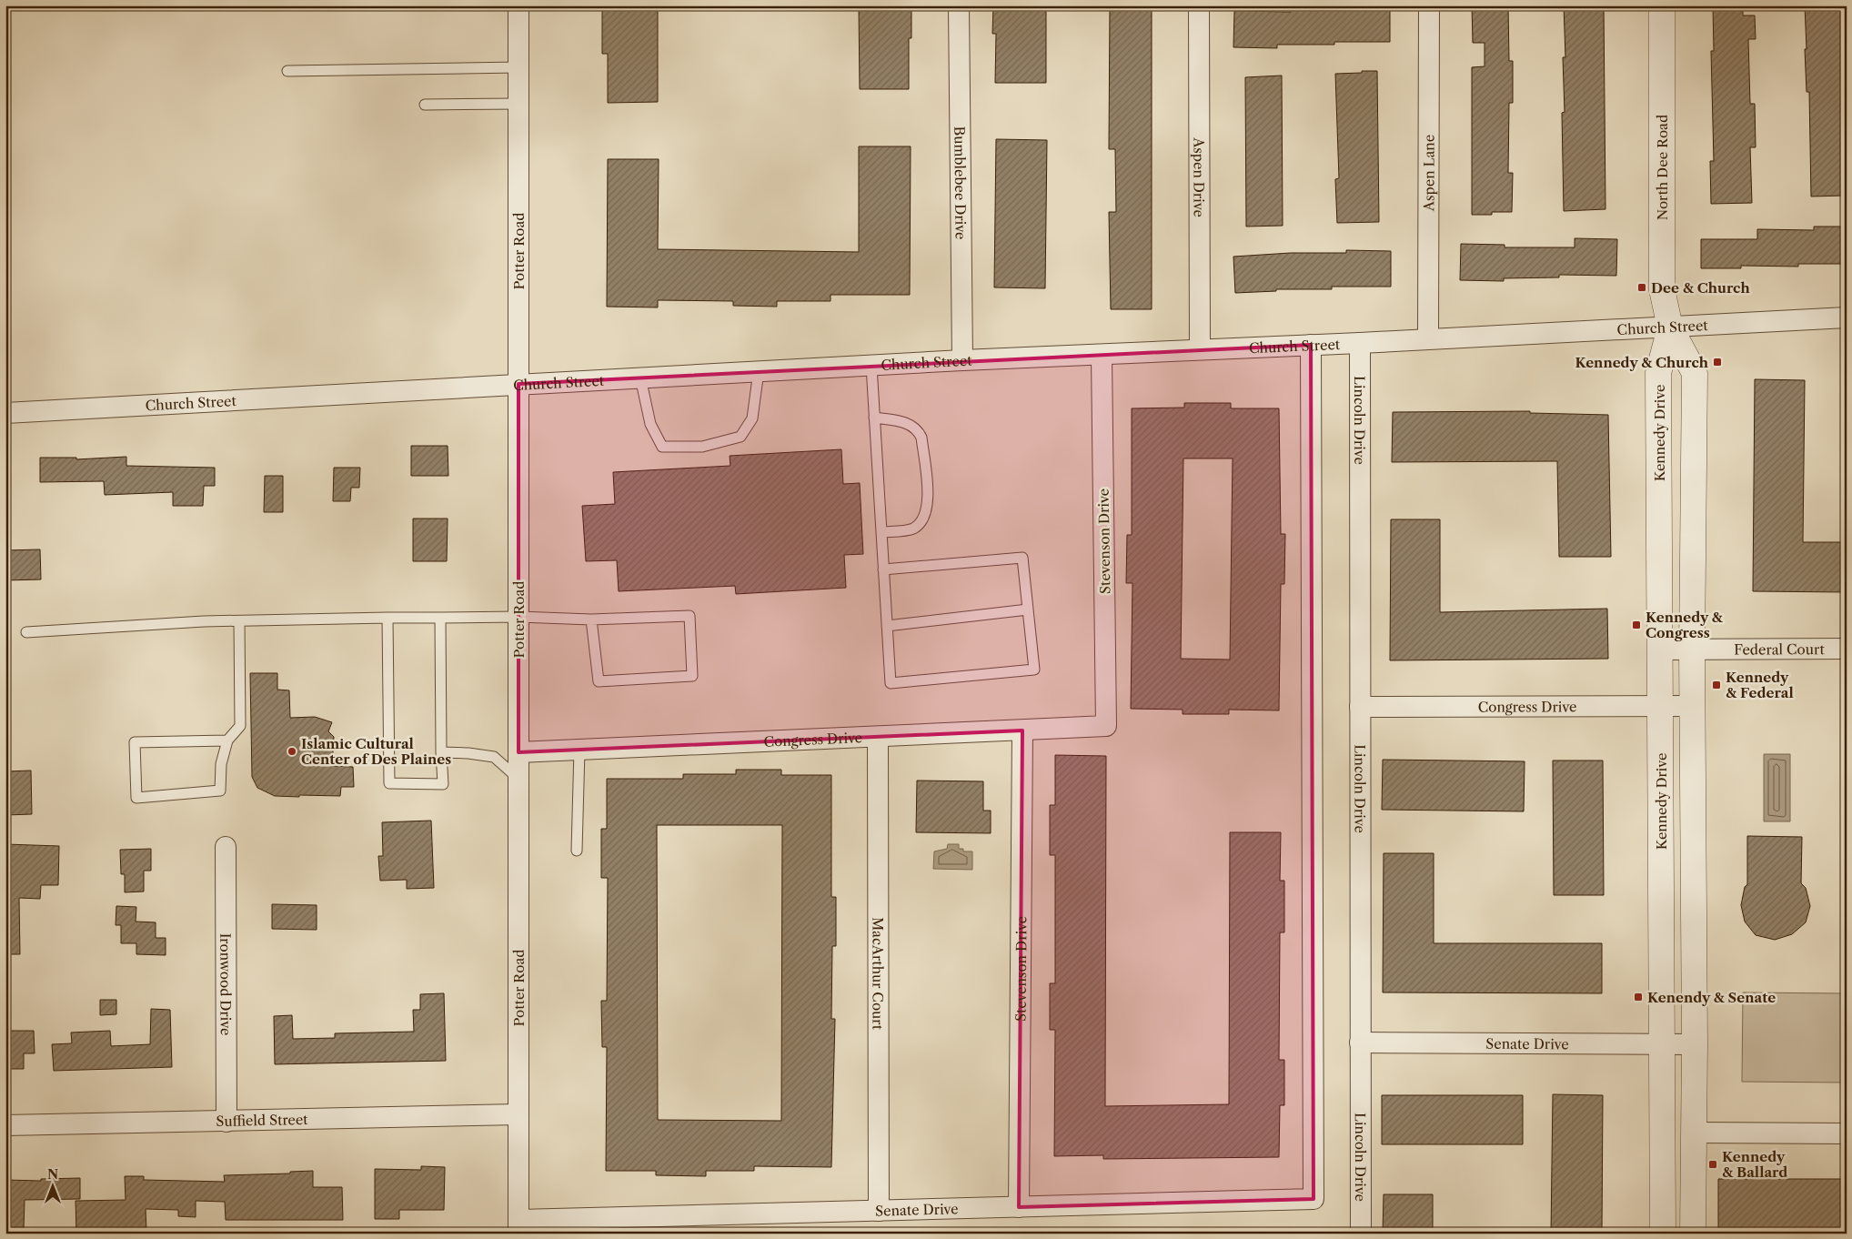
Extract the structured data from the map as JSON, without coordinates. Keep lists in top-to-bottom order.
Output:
{
  "streets": {
    "street": [
      "North Dee Road",
      "Aspen Lane",
      "Aspen Drive",
      "Bumblebee Drive",
      "Potter Road",
      "Church Street",
      "Lincoln Drive",
      "Kennedy Drive",
      "Stevenson Drive",
      "Federal Court",
      "Congress Drive",
      "MacArthur Court",
      "Ironwood Drive",
      "Senate Drive",
      "Suffield Street"
    ]
  },
  "crossings": [
    ["North Dee Road", "Church Street"],
    ["North Dee Road", "Kennedy Drive"],
    ["Aspen Lane", "Church Street"],
    ["Aspen Drive", "Church Street"],
    ["Bumblebee Drive", "Church Street"],
    ["Potter Road", "Church Street"],
    ["Potter Road", "Congress Drive"],
    ["Potter Road", "Senate Drive"],
    ["Potter Road", "Suffield Street"],
    ["Church Street", "Lincoln Drive"],
    ["Church Street", "Kennedy Drive"],
    ["Church Street", "Stevenson Drive"],
    ["Church Street", "Senate Drive"],
    ["Lincoln Drive", "Congress Drive"],
    ["Lincoln Drive", "Senate Drive"],
    ["Kennedy Drive", "Federal Court"],
    ["Kennedy Drive", "Congress Drive"],
    ["Kennedy Drive", "Senate Drive"],
    ["Stevenson Drive", "Congress Drive"],
    ["Stevenson Drive", "Senate Drive"],
    ["Congress Drive", "MacArthur Court"],
    ["MacArthur Court", "Senate Drive"],
    ["Ironwood Drive", "Suffield Street"]
  ],
  "places": {
    "transit": [
      "Dee & Church",
      "Kennedy & Church",
      "Kennedy & Congress",
      "Kennedy & Federal",
      "Kenendy & Senate",
      "Kennedy & Ballard"
    ],
    "other": ["Islamic Cultural Center of Des Plaines"]
  },
  "north": "top"
}
